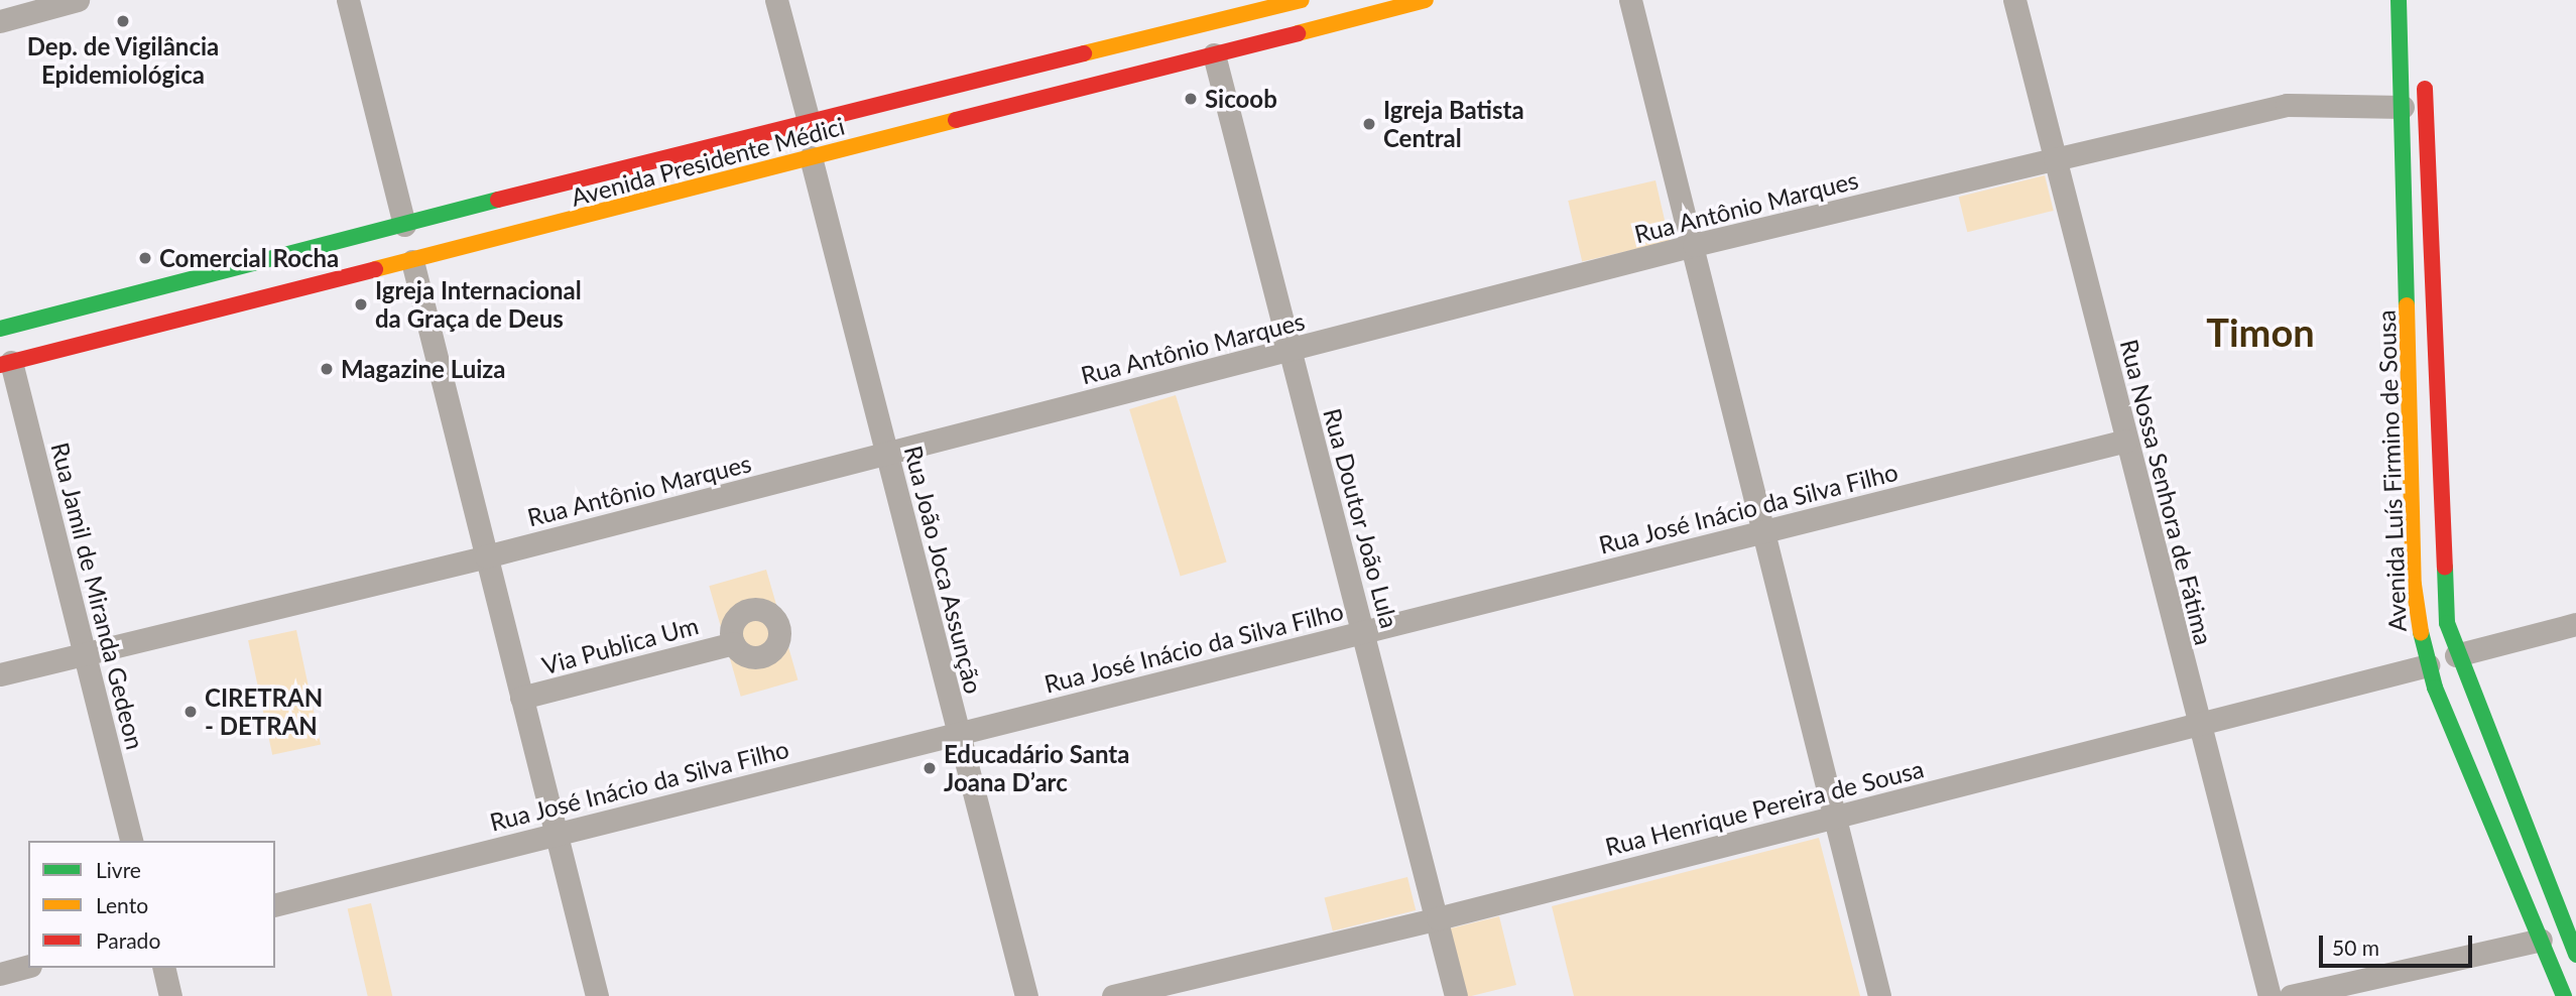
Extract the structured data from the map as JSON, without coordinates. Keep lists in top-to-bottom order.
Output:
{
  "streets": {
    "main road": ["Avenida Presidente Médici", "Avenida Luís Firmino de Sousa"],
    "street": [
      "Rua Antônio Marques",
      "Rua Nossa Senhora de Fátima",
      "Rua José Inácio da Silva Filho",
      "Rua Doutor João Lula",
      "Rua João Joca Assunção",
      "Rua Jamil de Miranda Gedeon",
      "Via Publica Um",
      "Rua Henrique Pereira de Sousa"
    ]
  },
  "crossings": [
    ["Avenida Presidente Médici", "Rua Doutor João Lula"],
    ["Avenida Presidente Médici", "Rua João Joca Assunção"],
    ["Avenida Presidente Médici", "Rua Jamil de Miranda Gedeon"],
    ["Rua Antônio Marques", "Avenida Luís Firmino de Sousa"],
    ["Rua Antônio Marques", "Rua Nossa Senhora de Fátima"],
    ["Rua Antônio Marques", "Rua Doutor João Lula"],
    ["Rua Antônio Marques", "Rua João Joca Assunção"],
    ["Rua Antônio Marques", "Rua Jamil de Miranda Gedeon"],
    ["Avenida Luís Firmino de Sousa", "Rua Henrique Pereira de Sousa"],
    ["Rua Nossa Senhora de Fátima", "Rua José Inácio da Silva Filho"],
    ["Rua Nossa Senhora de Fátima", "Rua Henrique Pereira de Sousa"],
    ["Rua José Inácio da Silva Filho", "Rua Doutor João Lula"],
    ["Rua José Inácio da Silva Filho", "Rua João Joca Assunção"],
    ["Rua Doutor João Lula", "Rua Henrique Pereira de Sousa"]
  ],
  "districts": ["Timon"],
  "places": [
    "Dep. de Vigilância Epidemiológica",
    "Sicoob",
    "Igreja Batista Central",
    "Comercial Rocha",
    "Igreja Internacional da Graça de Deus",
    "Magazine Luiza",
    "CIRETRAN - DETRAN",
    "Educadário Santa Joana D’arc"
  ],
  "legend": ["Livre", "Lento", "Parado"],
  "scale_bar": "50 m"
}
